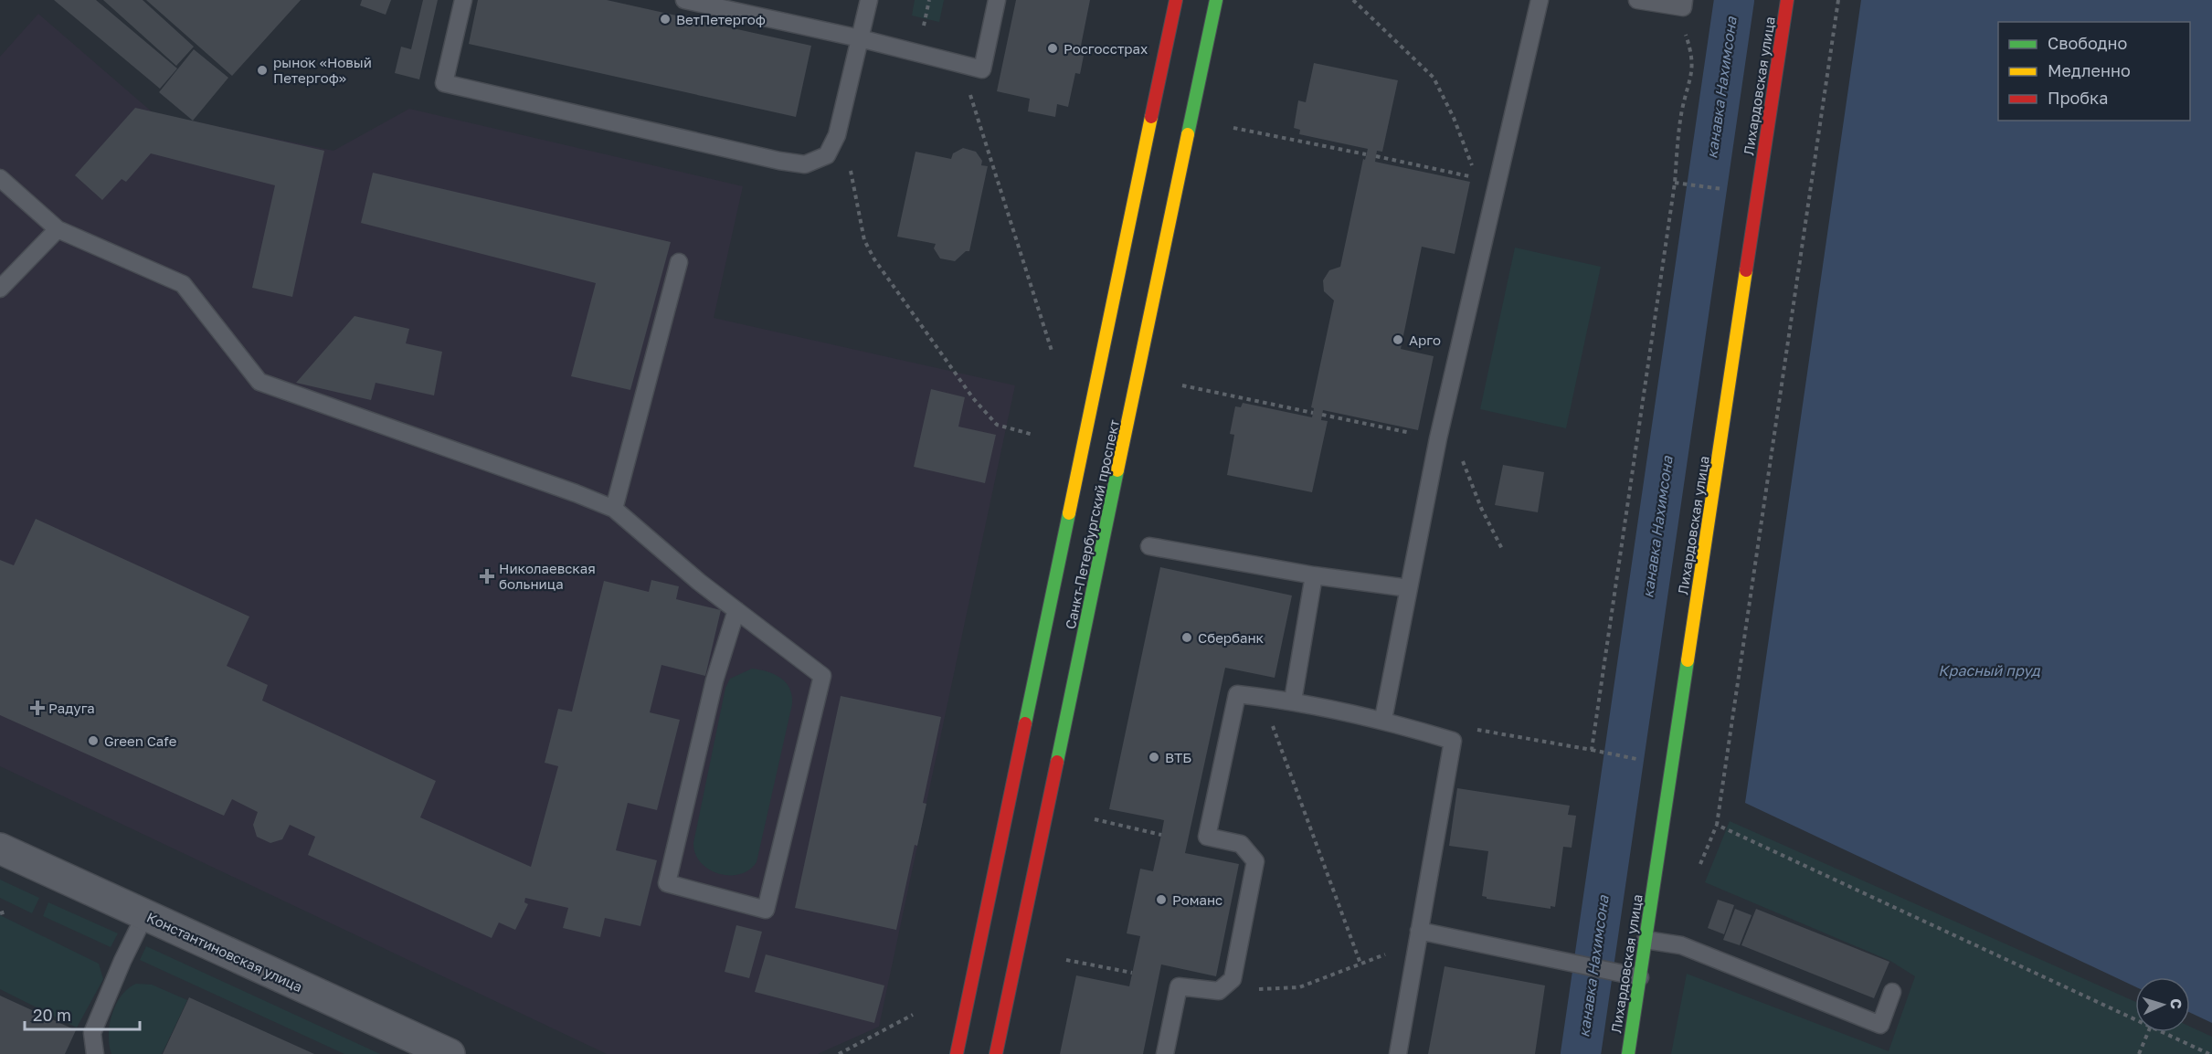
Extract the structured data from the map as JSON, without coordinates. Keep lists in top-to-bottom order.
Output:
{
  "streets": {
    "main road": ["Лихардовская улица", "Санкт-Петербургский проспект"],
    "street": ["Константиновская улица"]
  },
  "water": ["канавка Нахимсона", "Красный пруд"],
  "places": {
    "other": [
      "ВетПетергоф",
      "Росгосстрах",
      "рынок «Новый Петергоф»",
      "Арго",
      "Сбербанк",
      "Green Cafe",
      "ВТБ",
      "Романс"
    ],
    "health": ["Николаевская больница", "Радуга"]
  },
  "legend": ["Свободно", "Медленно", "Пробка"],
  "scale_bar": "20 m",
  "north": "right"
}
